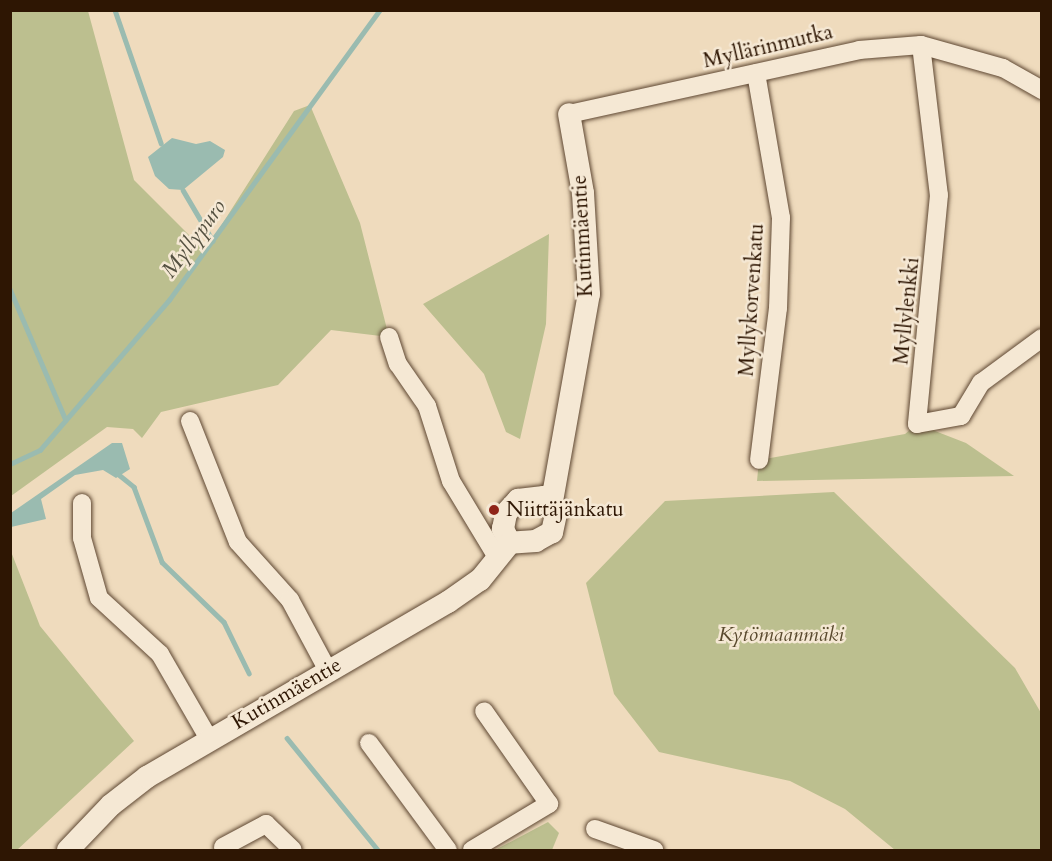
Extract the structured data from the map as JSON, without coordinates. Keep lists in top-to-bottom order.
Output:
{
  "streets": {
    "street": [
      "Myllärinmutka",
      "Kutinmäentie",
      "Myllykorvenkatu",
      "Myllylenkki"
    ]
  },
  "crossings": [
    ["Myllärinmutka", "Kutinmäentie"],
    ["Myllärinmutka", "Myllykorvenkatu"],
    ["Myllärinmutka", "Myllylenkki"]
  ],
  "water": ["Myllypuro"],
  "parks": ["Kytömaanmäki"],
  "places": ["Niittäjänkatu"]
}
